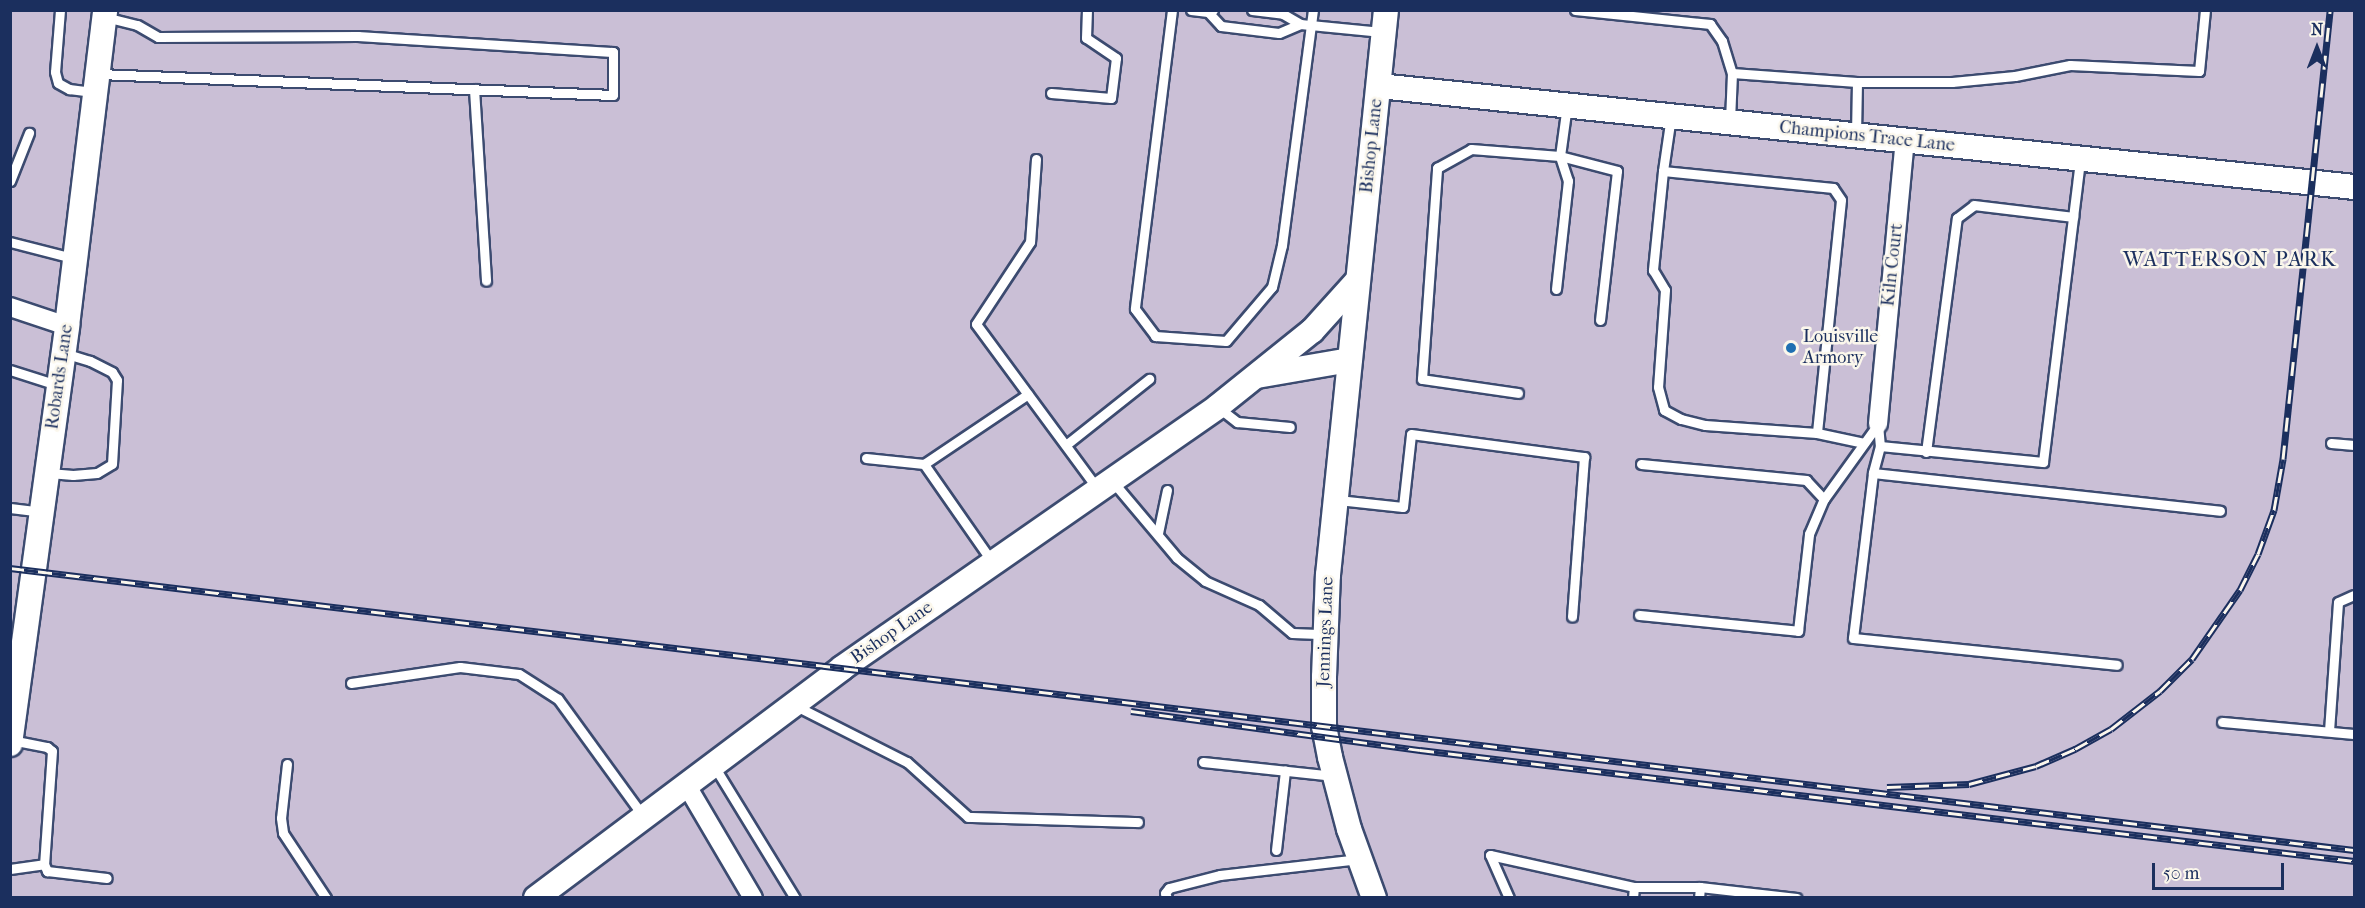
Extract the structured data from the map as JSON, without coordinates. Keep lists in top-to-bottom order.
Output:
{
  "streets": {
    "street": [
      "Champions Trace Lane",
      "Bishop Lane",
      "Kiln Court",
      "Robards Lane",
      "Jennings Lane"
    ]
  },
  "crossings": [
    ["Champions Trace Lane", "Bishop Lane"],
    ["Champions Trace Lane", "Kiln Court"],
    ["Bishop Lane", "Jennings Lane"]
  ],
  "districts": ["WATTERSON PARK"],
  "places": ["Louisville Armory"],
  "scale_bar": "50 m",
  "north": "top"
}
